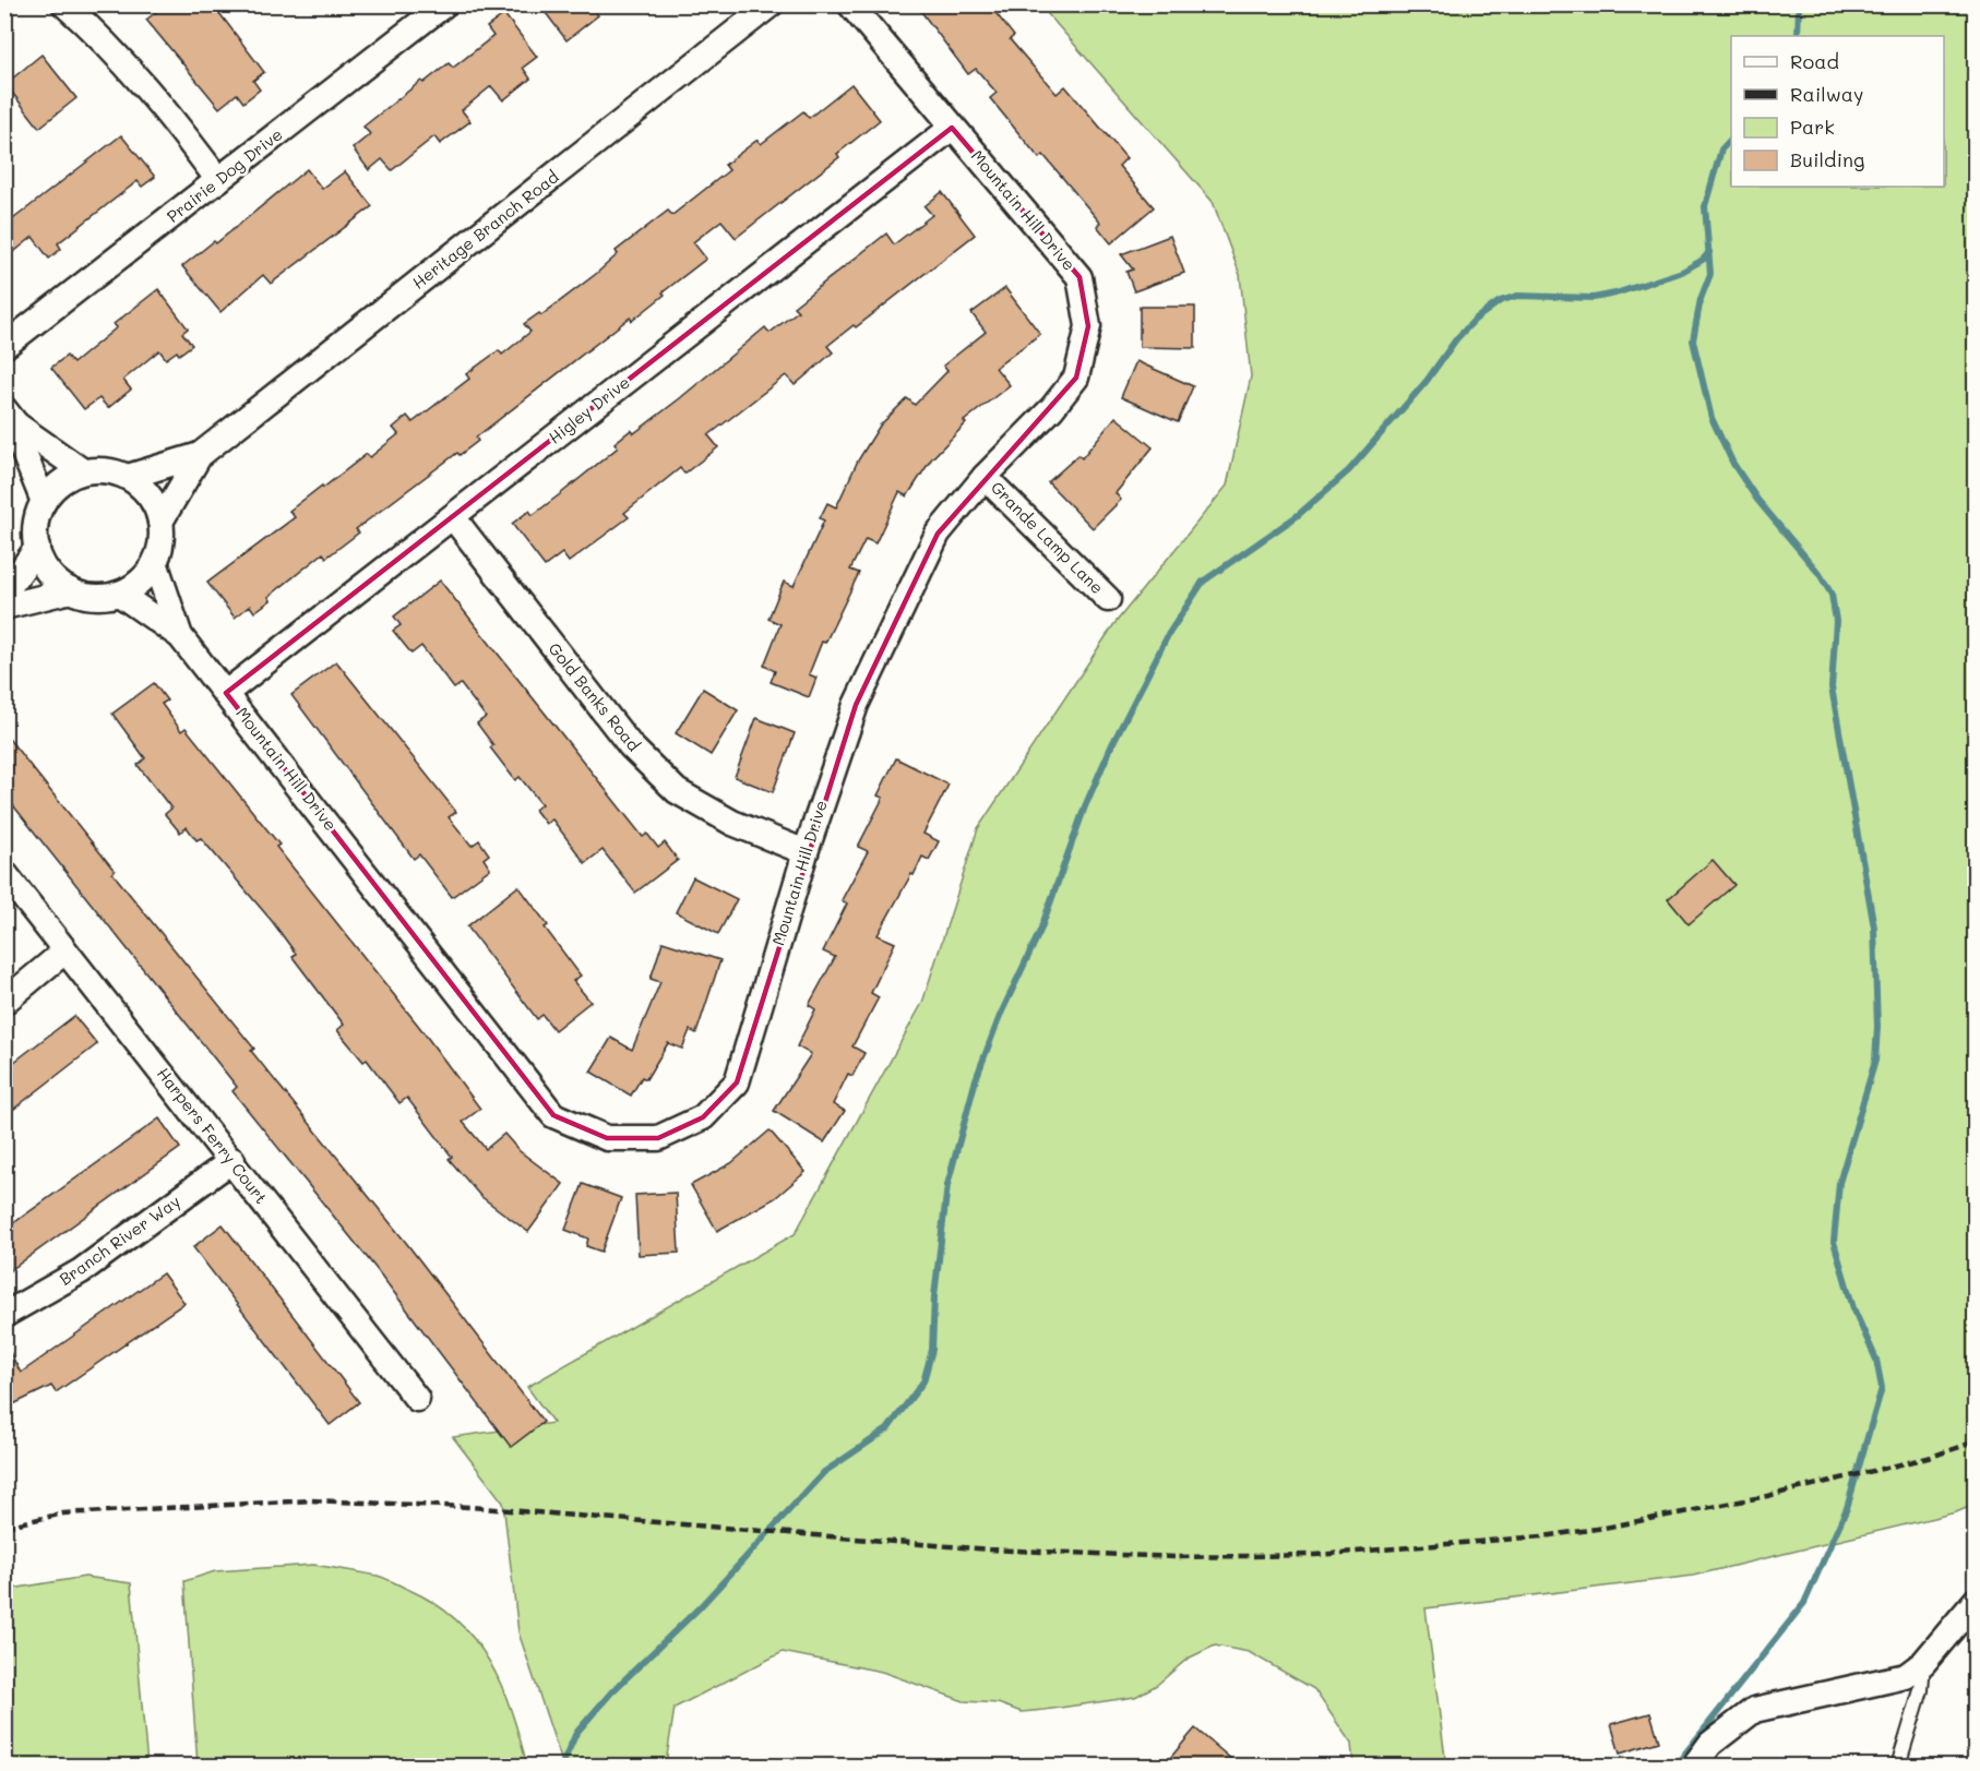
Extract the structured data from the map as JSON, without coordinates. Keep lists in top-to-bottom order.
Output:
{
  "streets": {
    "street": [
      "Prairie Dog Drive",
      "Mountain Hill Drive",
      "Heritage Branch Road",
      "Higley Drive",
      "Grande Lamp Lane",
      "Gold Banks Road",
      "Harpers Ferry Court",
      "Branch River Way"
    ]
  },
  "crossings": [
    ["Mountain Hill Drive", "Heritage Branch Road"],
    ["Mountain Hill Drive", "Higley Drive"],
    ["Mountain Hill Drive", "Grande Lamp Lane"],
    ["Mountain Hill Drive", "Gold Banks Road"],
    ["Higley Drive", "Gold Banks Road"],
    ["Harpers Ferry Court", "Branch River Way"]
  ],
  "legend": [
    "Road",
    "Railway",
    "Park",
    "Building"
  ]
}
